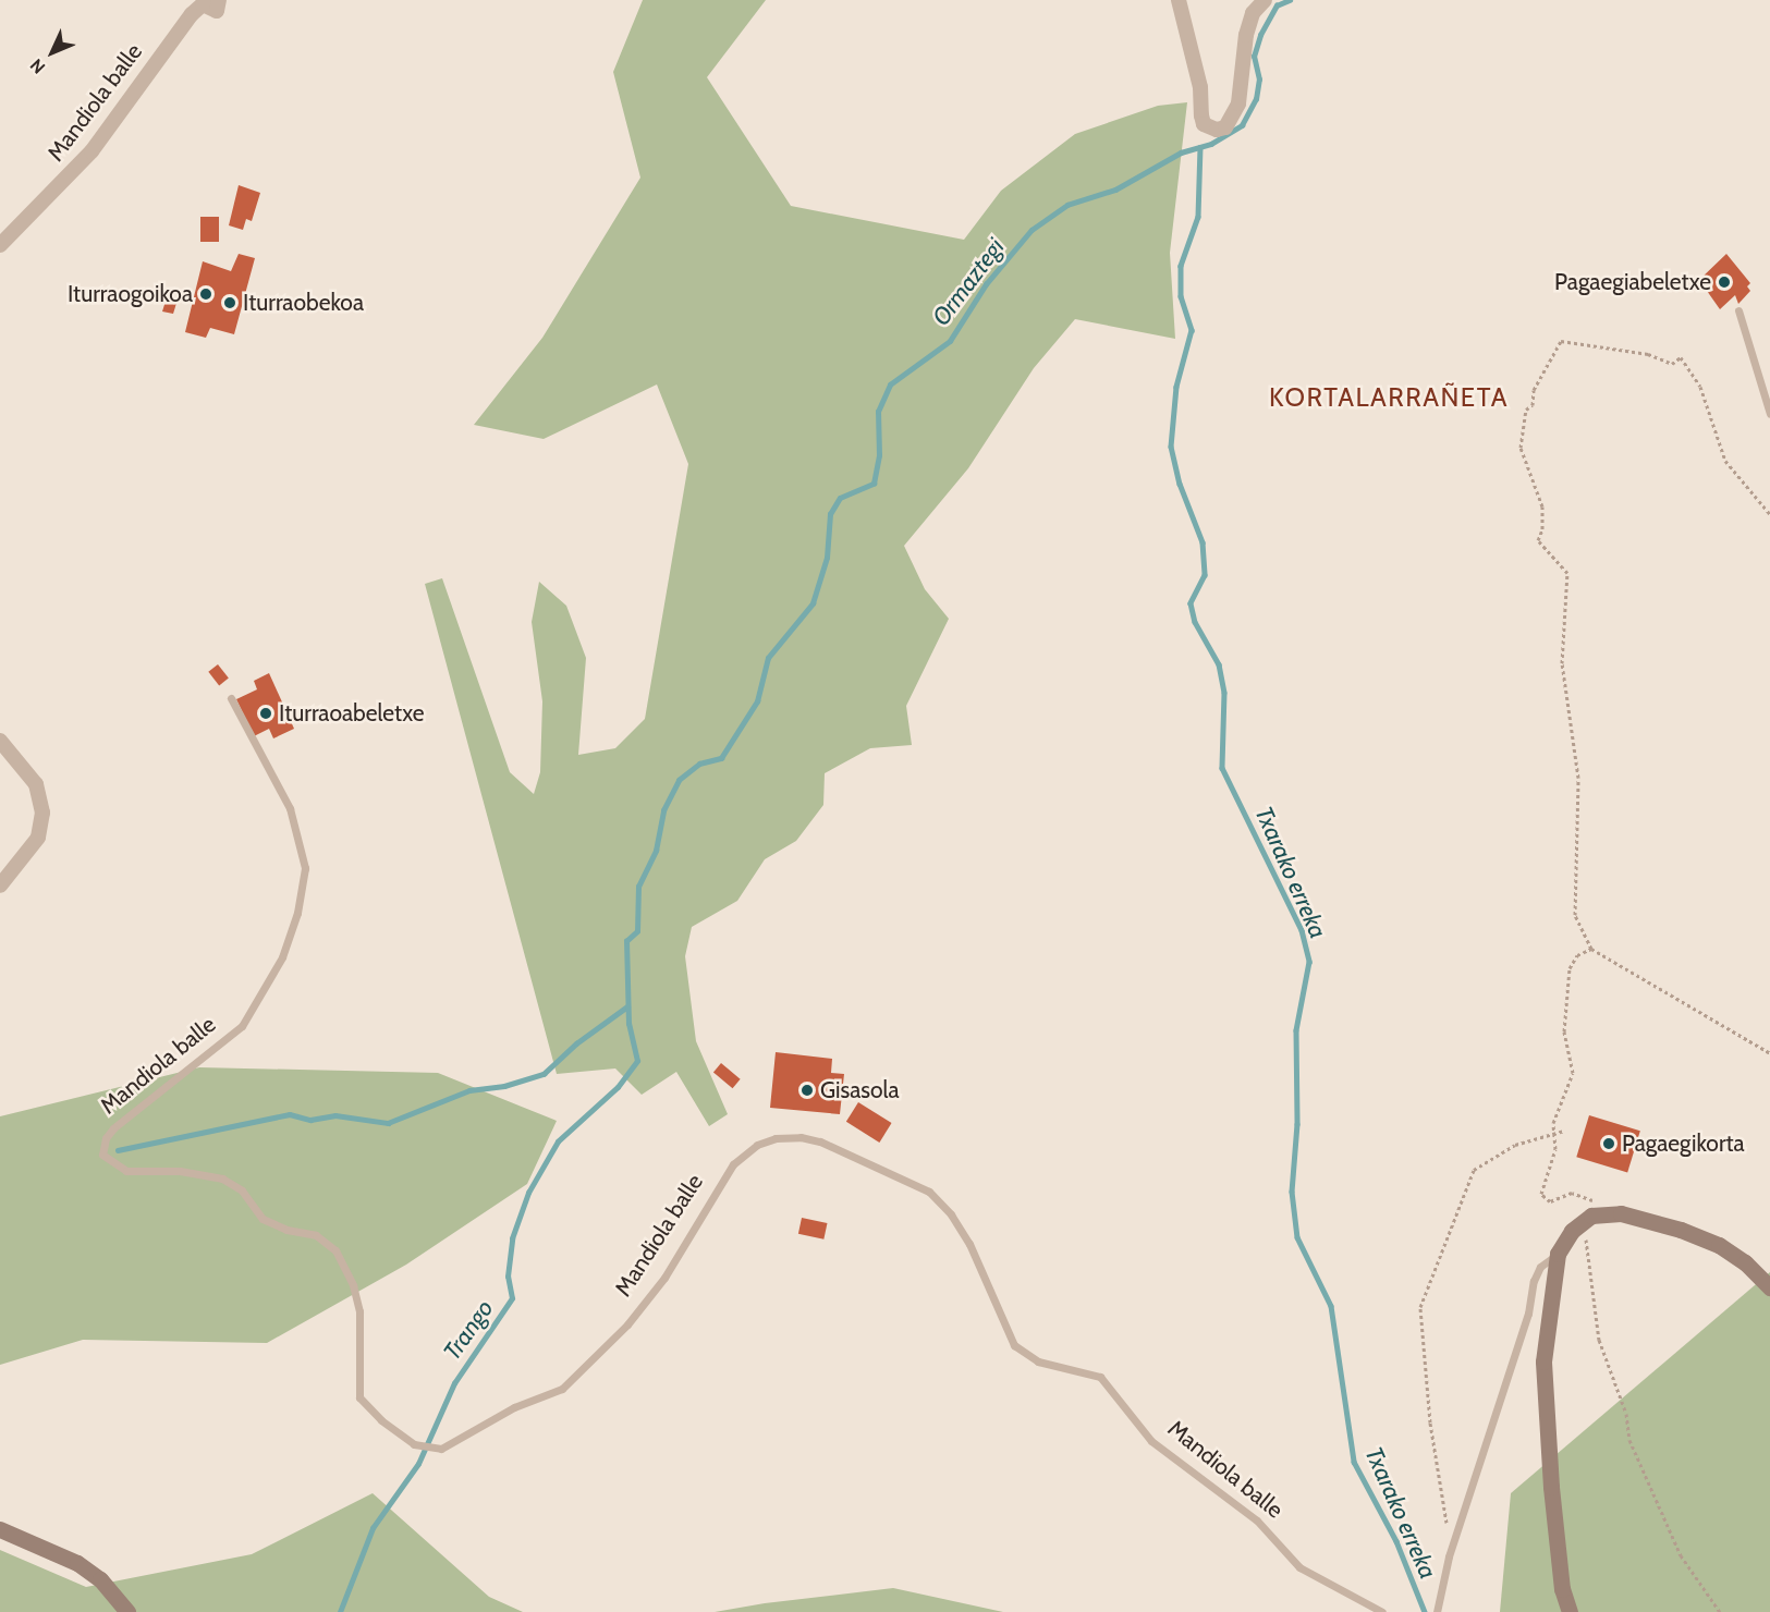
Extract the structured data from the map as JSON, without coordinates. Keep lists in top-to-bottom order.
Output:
{
  "streets": {
    "street": ["Mandiola balle"]
  },
  "districts": ["KORTALARRAÑETA"],
  "water": ["Ormaztegi", "Txarako erreka", "Trango"],
  "places": [
    "Pagaegiabeletxe",
    "Iturraogoikoa",
    "Iturraobekoa",
    "Iturraoabeletxe",
    "Gisasola",
    "Pagaegikorta"
  ],
  "north": "bottom left"
}
